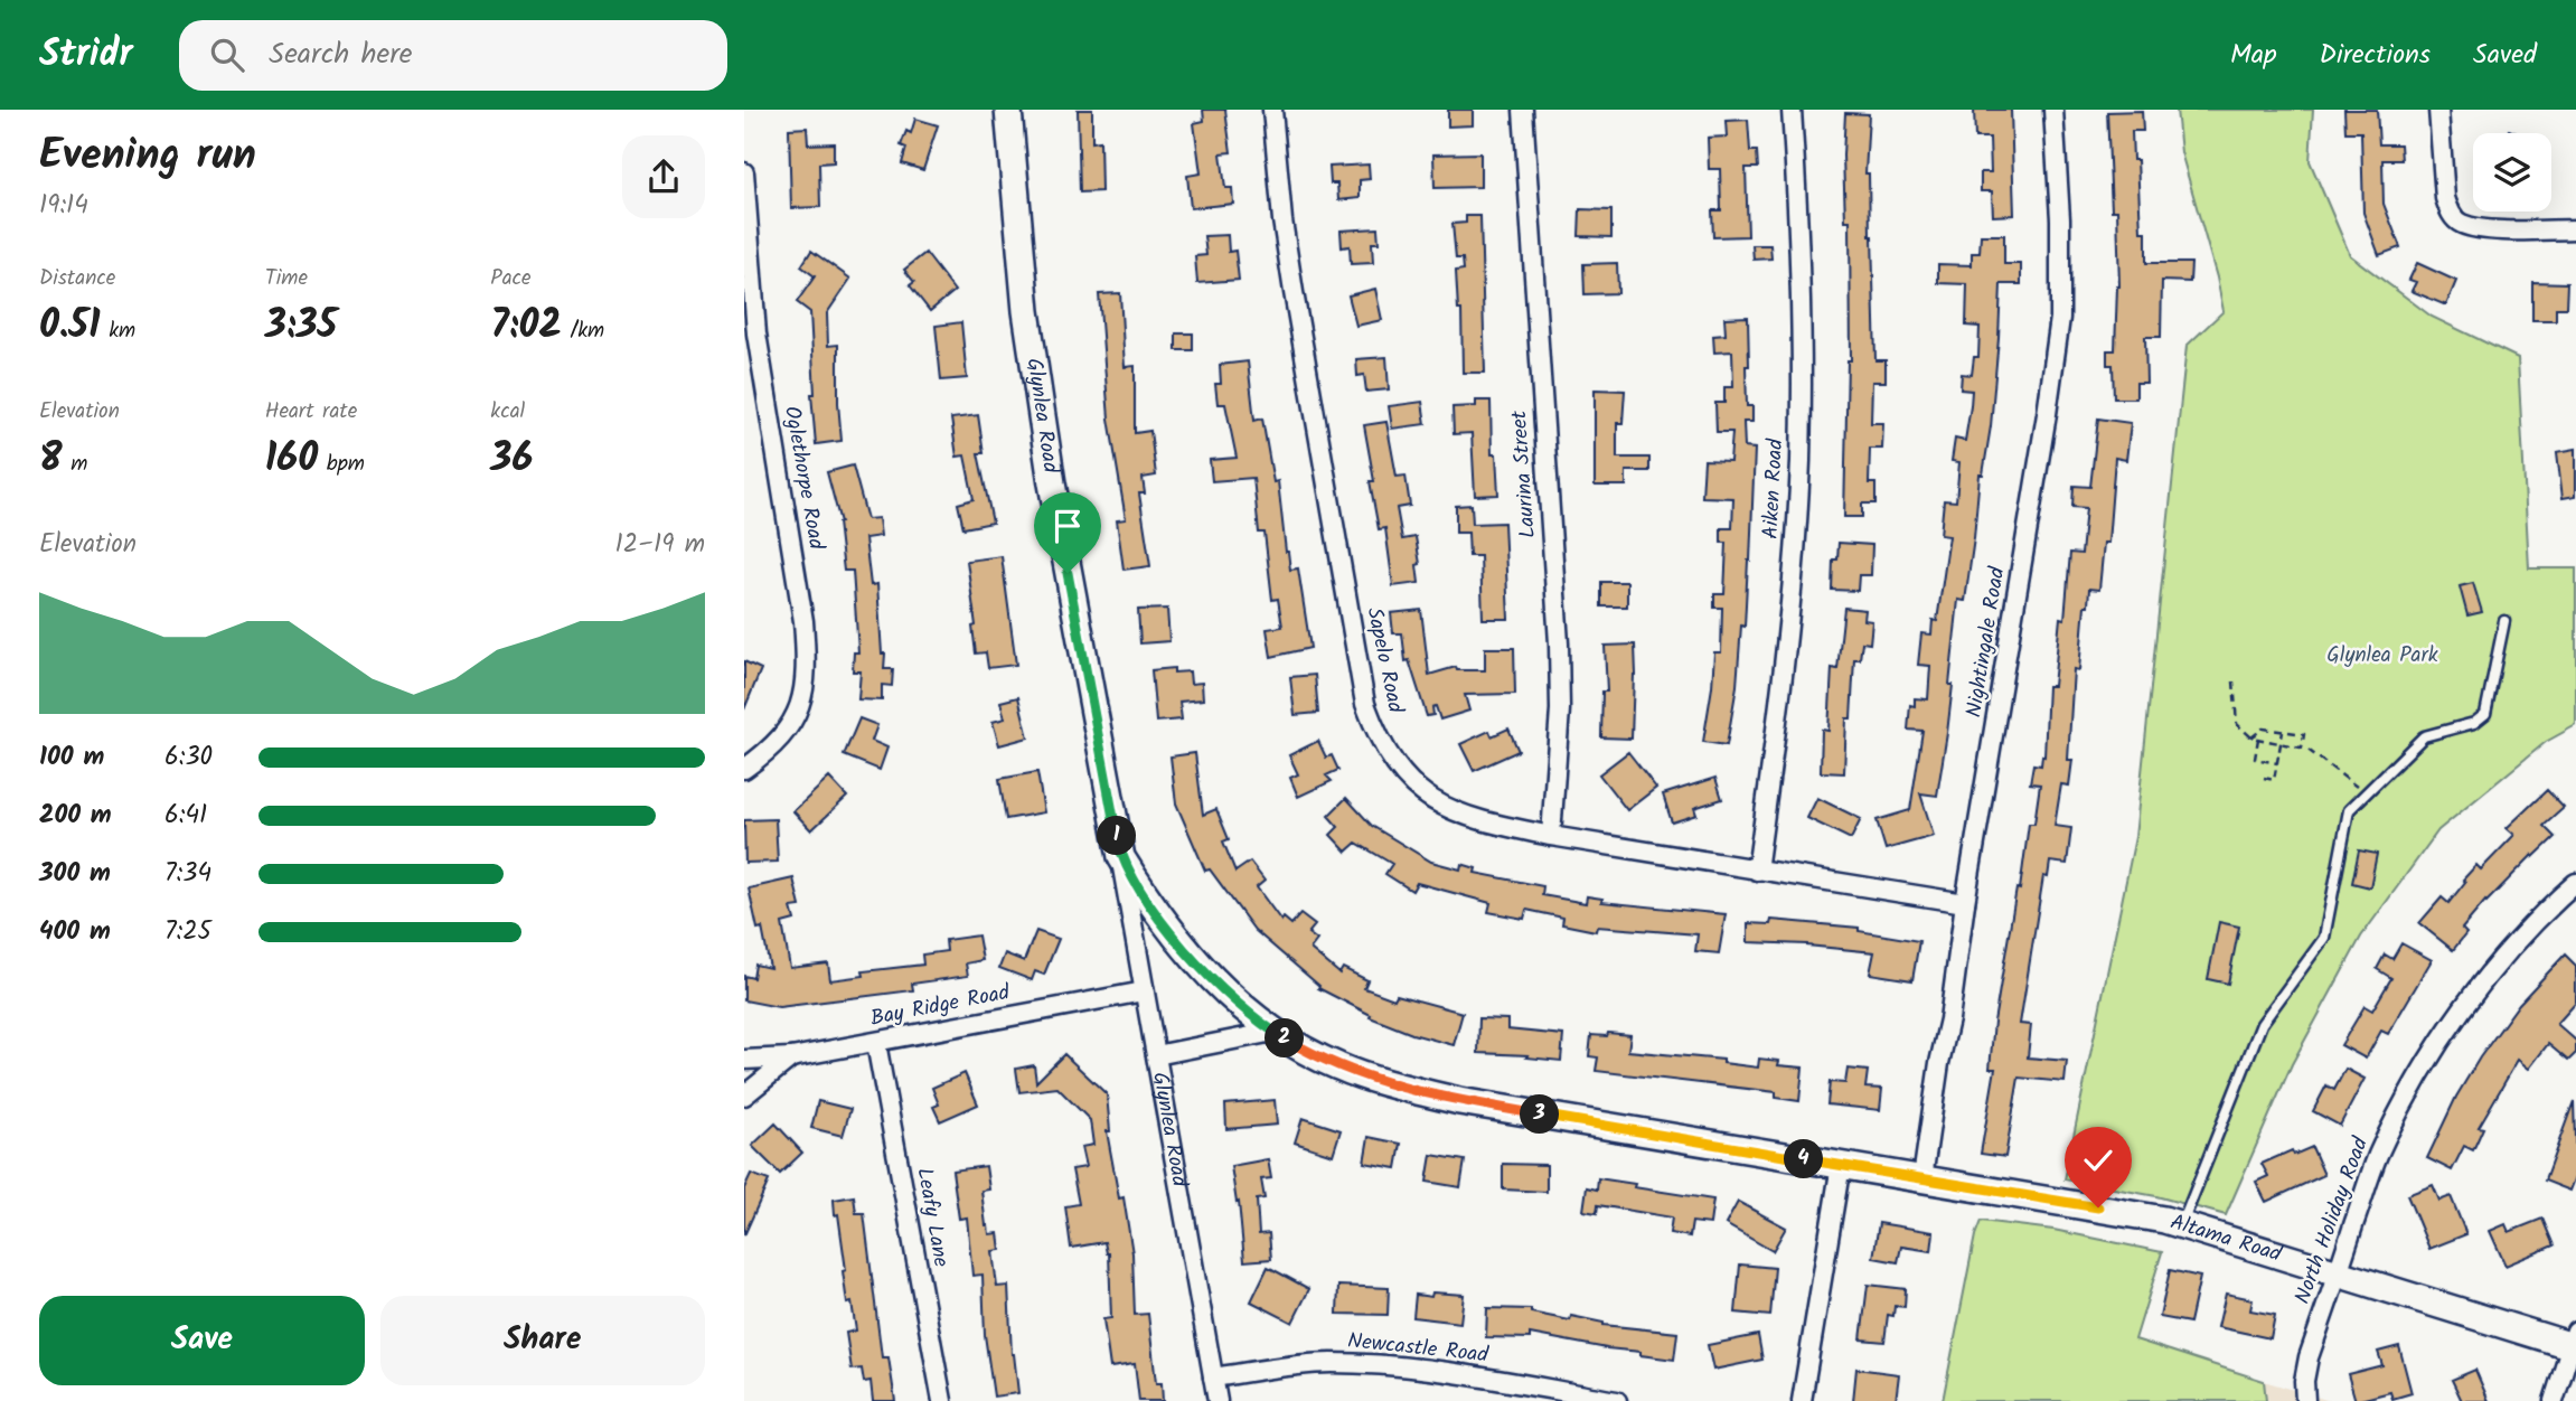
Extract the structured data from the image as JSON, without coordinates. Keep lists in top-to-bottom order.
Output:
{
  "streets": {
    "street": [
      "Glynlea Road",
      "Laurina Street",
      "Oglethorpe Road",
      "Aiken Road",
      "Nightingale Road",
      "Sapelo Road",
      "Bay Ridge Road",
      "Leafy Lane",
      "North Holiday Road",
      "Altama Road",
      "Newcastle Road"
    ]
  },
  "crossings": [
    ["Glynlea Road", "Bay Ridge Road"],
    ["Glynlea Road", "Altama Road"],
    ["Glynlea Road", "Newcastle Road"],
    ["Laurina Street", "Sapelo Road"],
    ["Aiken Road", "Sapelo Road"],
    ["Nightingale Road", "Sapelo Road"],
    ["Nightingale Road", "Altama Road"],
    ["Bay Ridge Road", "Leafy Lane"],
    ["North Holiday Road", "Altama Road"]
  ],
  "parks": ["Glynlea Park"],
  "page": {
    "header": "Stridr",
    "search": "Search here",
    "nav": ["Map", "Directions", "Saved"],
    "heading": ["Evening run", "19:14"],
    "stats": [
      ["Distance", "0.51 km"],
      ["Time", "3:35"],
      ["Pace", "7:02 /km"],
      ["Elevation", "8 m"],
      ["Heart rate", "160 bpm"],
      ["kcal", "36"]
    ],
    "chart": ["Elevation", "12–19 m"],
    "list": [
      {
        "name": "100 m",
        "note": "6:30"
      },
      {
        "name": "200 m",
        "note": "6:41"
      },
      {
        "name": "300 m",
        "note": "7:34"
      },
      {
        "name": "400 m",
        "note": "7:25"
      }
    ],
    "pins": [
      "1",
      "2",
      "3",
      "4"
    ],
    "buttons": ["Save", "Share"]
  }
}
